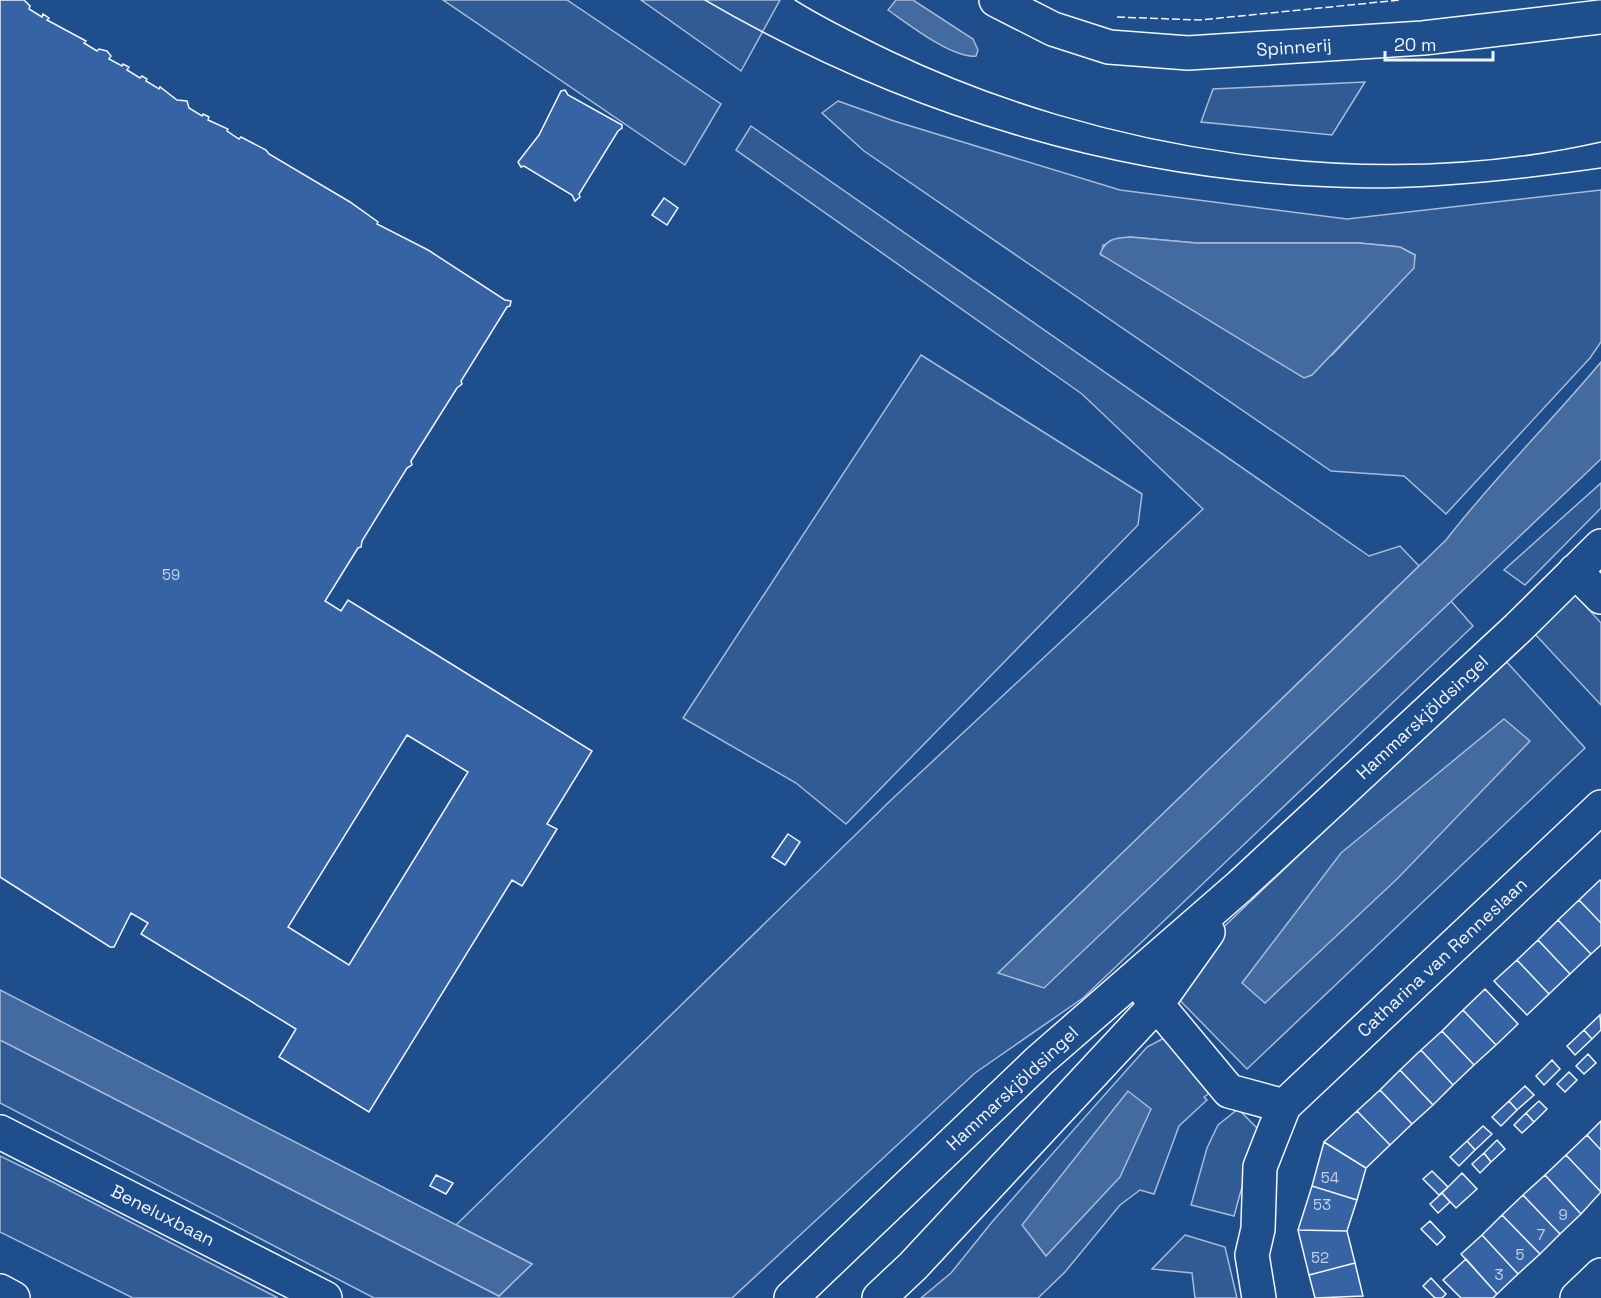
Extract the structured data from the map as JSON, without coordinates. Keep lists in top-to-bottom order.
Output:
{
  "streets": {
    "street": [
      "Spinnerij",
      "Hammarskjöldsingel",
      "Catharina van Renneslaan",
      "Beneluxbaan"
    ]
  },
  "house_numbers": [
    "59",
    "54",
    "53",
    "9",
    "7",
    "5",
    "52",
    "3"
  ],
  "scale_bar": "20 m"
}
